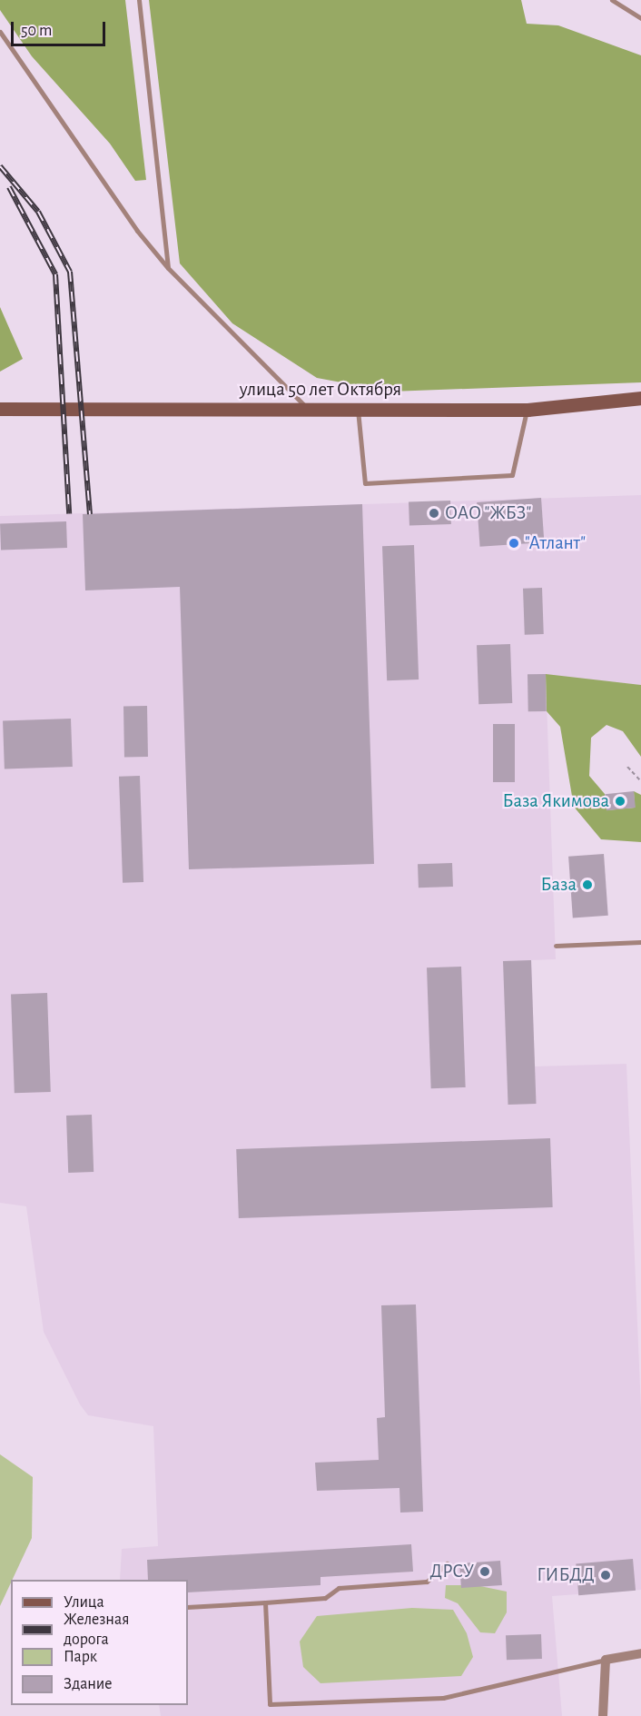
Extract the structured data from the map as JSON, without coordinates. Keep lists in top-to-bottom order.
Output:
{
  "streets": {
    "main road": ["улица 50 лет Октября"]
  },
  "places": [
    "ОАО \"ЖБЗ\"",
    "\"Атлант\"",
    "База Якимова",
    "База",
    "ДРСУ",
    "ГИБДД"
  ],
  "legend": [
    "Улица",
    "Железная дорога",
    "Парк",
    "Здание"
  ],
  "scale_bar": "50 m"
}
